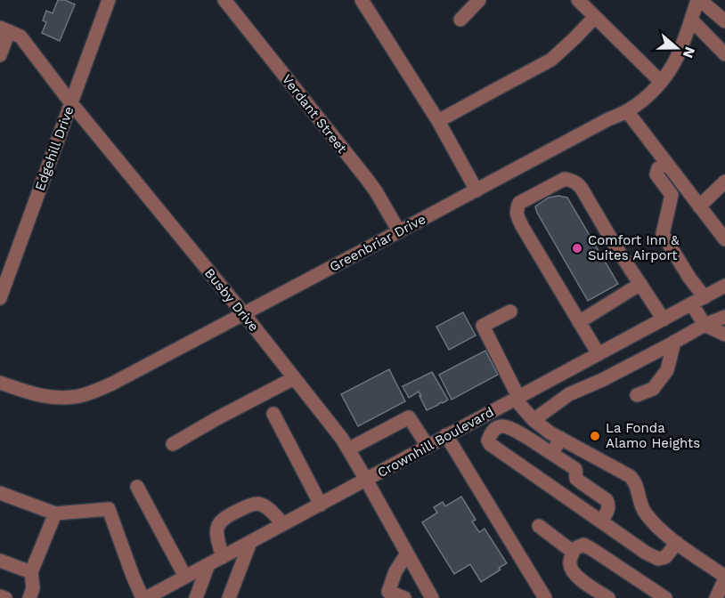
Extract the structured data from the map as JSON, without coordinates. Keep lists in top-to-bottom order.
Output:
{
  "streets": {
    "street": [
      "Verdant Street",
      "Edgehill Drive",
      "Greenbriar Drive",
      "Busby Drive",
      "Crownhill Boulevard"
    ]
  },
  "crossings": [
    ["Verdant Street", "Greenbriar Drive"],
    ["Edgehill Drive", "Busby Drive"],
    ["Greenbriar Drive", "Busby Drive"],
    ["Busby Drive", "Crownhill Boulevard"]
  ],
  "places": ["Comfort Inn & Suites Airport", "La Fonda Alamo Heights"],
  "north": "right"
}
